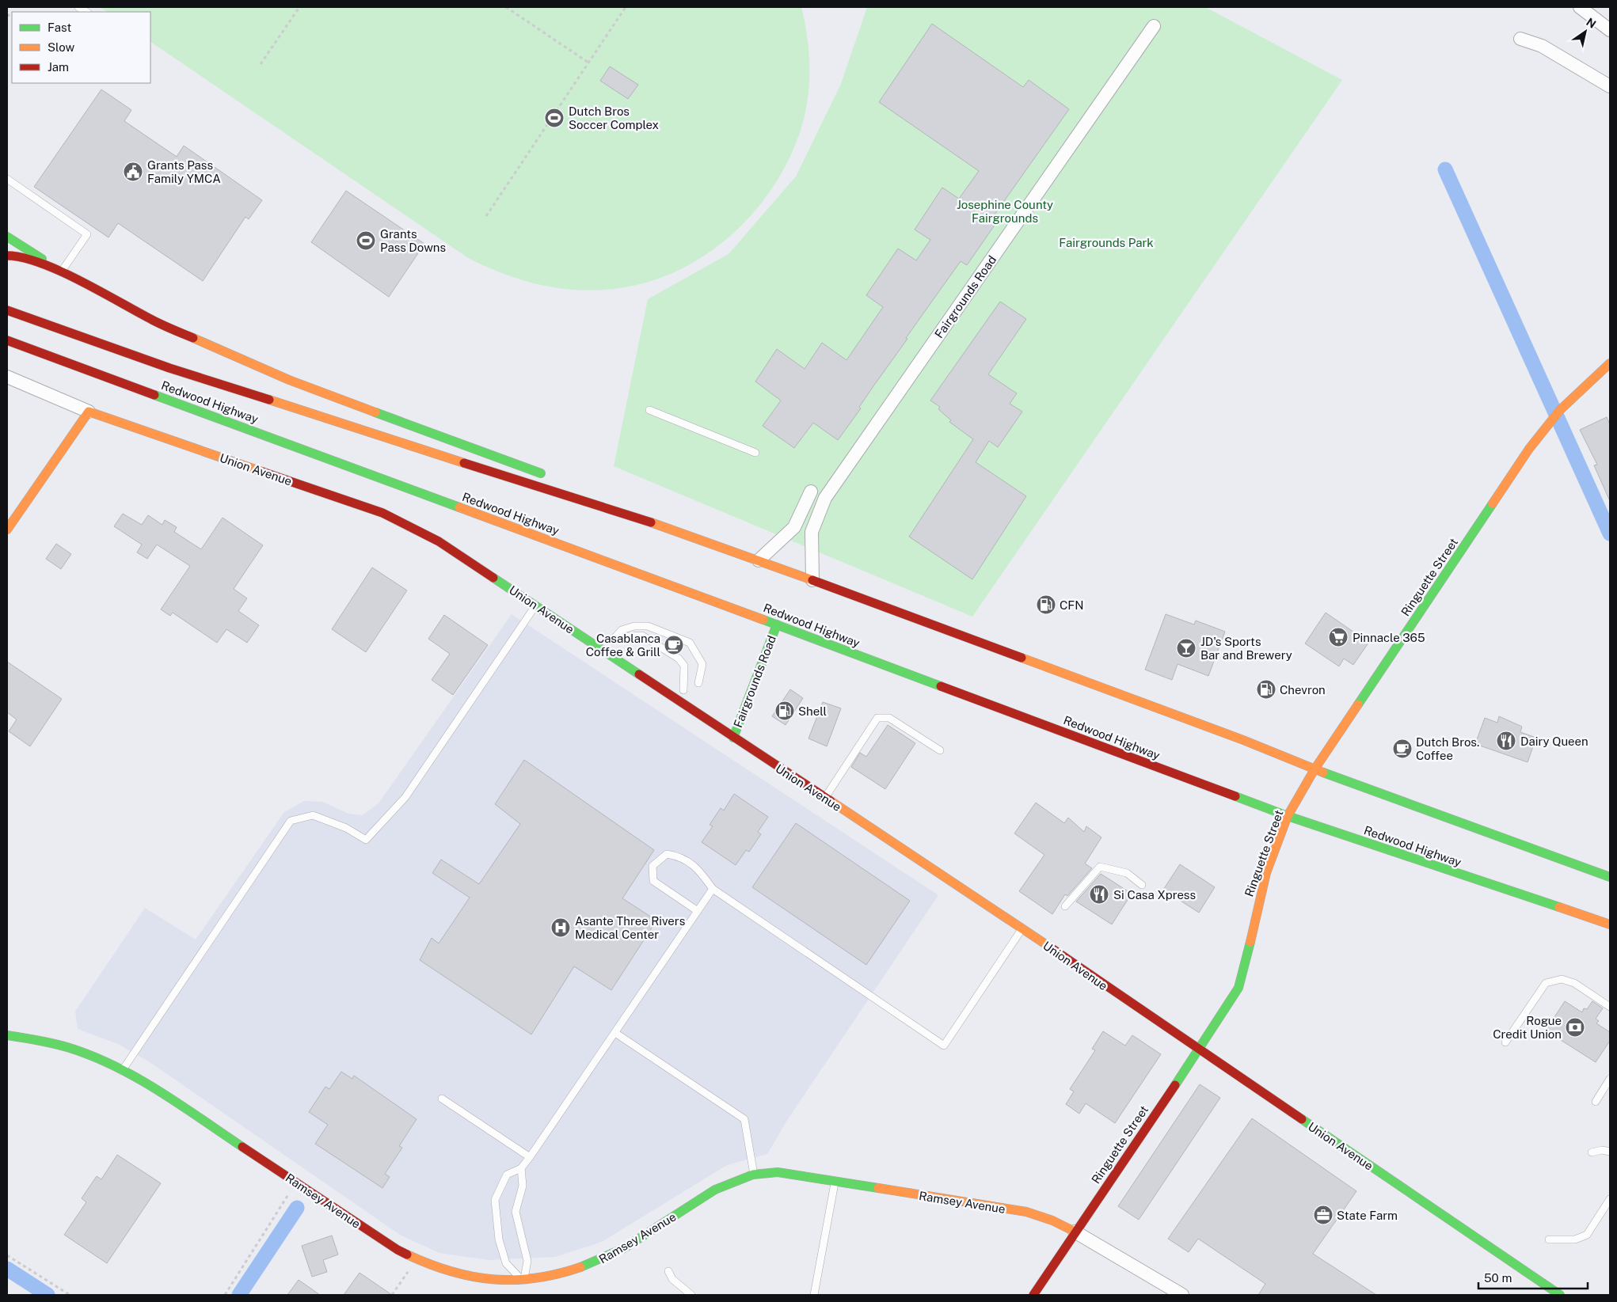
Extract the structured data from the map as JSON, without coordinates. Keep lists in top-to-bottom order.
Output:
{
  "streets": {
    "main road": [
      "Fairgrounds Road",
      "Redwood Highway",
      "Union Avenue",
      "Ringuette Street",
      "Ramsey Avenue"
    ]
  },
  "crossings": [
    ["Fairgrounds Road", "Redwood Highway"],
    ["Fairgrounds Road", "Union Avenue"],
    ["Redwood Highway", "Ringuette Street"],
    ["Union Avenue", "Ringuette Street"],
    ["Ringuette Street", "Ramsey Avenue"]
  ],
  "parks": ["Josephine County Fairgrounds", "Fairgrounds Park"],
  "places": {
    "sports": ["Dutch Bros Soccer Complex", "Grants Pass Downs"],
    "public building": ["Grants Pass Family YMCA"],
    "fuel station": ["CFN", "Chevron", "Shell"],
    "supermarket": ["Pinnacle 365"],
    "cafe": ["Casablanca Coffee & Grill", "Dutch Bros. Coffee"],
    "bar": ["JD's Sports Bar and Brewery"],
    "restaurant": ["Dairy Queen", "Si Casa Xpress"],
    "hospital": ["Asante Three Rivers Medical Center"],
    "bank": ["Rogue Credit Union"],
    "office": ["State Farm"]
  },
  "legend": ["Fast", "Slow", "Jam"],
  "scale_bar": "50 m",
  "north": "top right"
}
